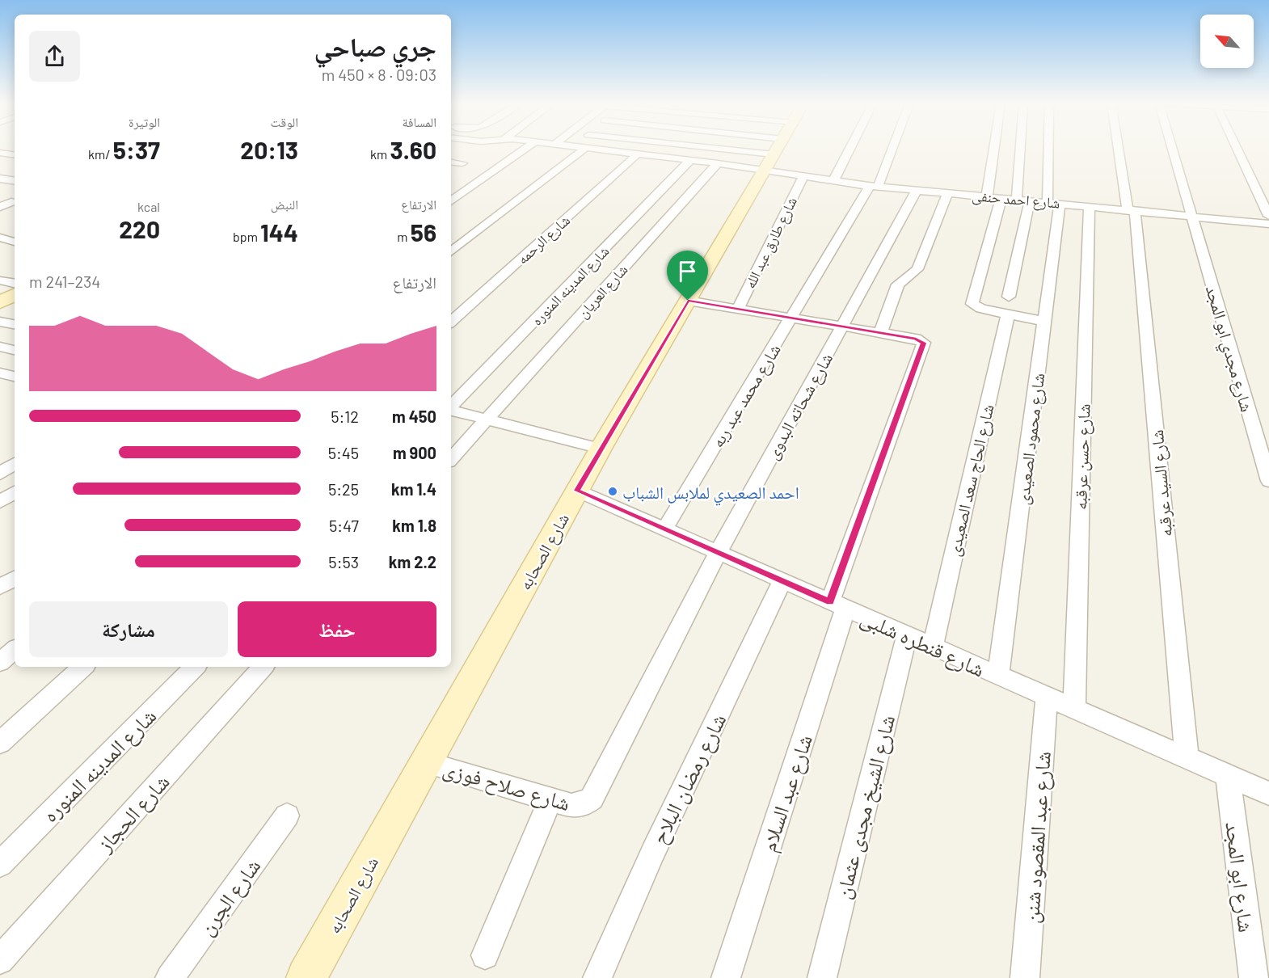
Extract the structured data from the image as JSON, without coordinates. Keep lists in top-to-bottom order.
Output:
{
  "streets": {
    "street": [
      "شارع احمد حنفى",
      "شارع الرحمه",
      "شارع طارق عبد الله",
      "شارع المدينه المنوره",
      "شارع العريان",
      "شارع مجدي ابو المجد",
      "شارع محمد عبد ربه",
      "شارع شحاته البدوى",
      "شارع محمود الصعيدى",
      "شارع حسن عرقبه",
      "شارع الحاج سعد الصعيدى",
      "شارع السيد عرقبه",
      "شارع الصحابه",
      "شارع قنطره شلبى",
      "شارع رمضان البلاح",
      "شارع صلاح فوزى",
      "شارع عبد السلام",
      "شارع الشيخ مجدى عثمان",
      "شارع الحجاز",
      "شارع عبد المقصود شنن",
      "شارع ابو المجد",
      "شارع الجرن"
    ]
  },
  "crossings": [
    ["شارع احمد حنفى", "شارع طارق عبد الله"],
    ["شارع احمد حنفى", "شارع مجدي ابو المجد"],
    ["شارع احمد حنفى", "شارع محمد عبد ربه"],
    ["شارع احمد حنفى", "شارع شحاته البدوى"],
    ["شارع احمد حنفى", "شارع محمود الصعيدى"],
    ["شارع احمد حنفى", "شارع حسن عرقبه"],
    ["شارع احمد حنفى", "شارع السيد عرقبه"],
    ["شارع محمد عبد ربه", "شارع قنطره شلبى"],
    ["شارع شحاته البدوى", "شارع قنطره شلبى"],
    ["شارع شحاته البدوى", "شارع صلاح فوزى"],
    ["شارع محمود الصعيدى", "شارع قنطره شلبى"],
    ["شارع حسن عرقبه", "شارع قنطره شلبى"],
    ["شارع الحاج سعد الصعيدى", "شارع قنطره شلبى"],
    ["شارع السيد عرقبه", "شارع قنطره شلبى"],
    ["شارع الصحابه", "شارع قنطره شلبى"],
    ["شارع الصحابه", "شارع صلاح فوزى"],
    ["شارع قنطره شلبى", "شارع رمضان البلاح"],
    ["شارع قنطره شلبى", "شارع عبد السلام"],
    ["شارع قنطره شلبى", "شارع الشيخ مجدى عثمان"],
    ["شارع قنطره شلبى", "شارع عبد المقصود شنن"],
    ["شارع قنطره شلبى", "شارع ابو المجد"]
  ],
  "places": ["احمد الصعيدي لملابس الشباب"],
  "north": "top left",
  "page": {
    "heading": ["جري صباحي", "09:03 · 8 × 450 m"],
    "stats": [
      ["المسافة", "3.60 km"],
      ["الوقت", "20:13"],
      ["الوتيرة", "5:37 /km"],
      ["الارتفاع", "56 m"],
      ["النبض", "144 bpm"],
      ["kcal", "220"]
    ],
    "chart": ["الارتفاع", "234–241 m"],
    "list": [
      {
        "name": "450 m",
        "note": "5:12"
      },
      {
        "name": "900 m",
        "note": "5:45"
      },
      {
        "name": "1.4 km",
        "note": "5:25"
      },
      {
        "name": "1.8 km",
        "note": "5:47"
      },
      {
        "name": "2.2 km",
        "note": "5:53"
      }
    ],
    "buttons": ["حفظ", "مشاركة"]
  }
}
